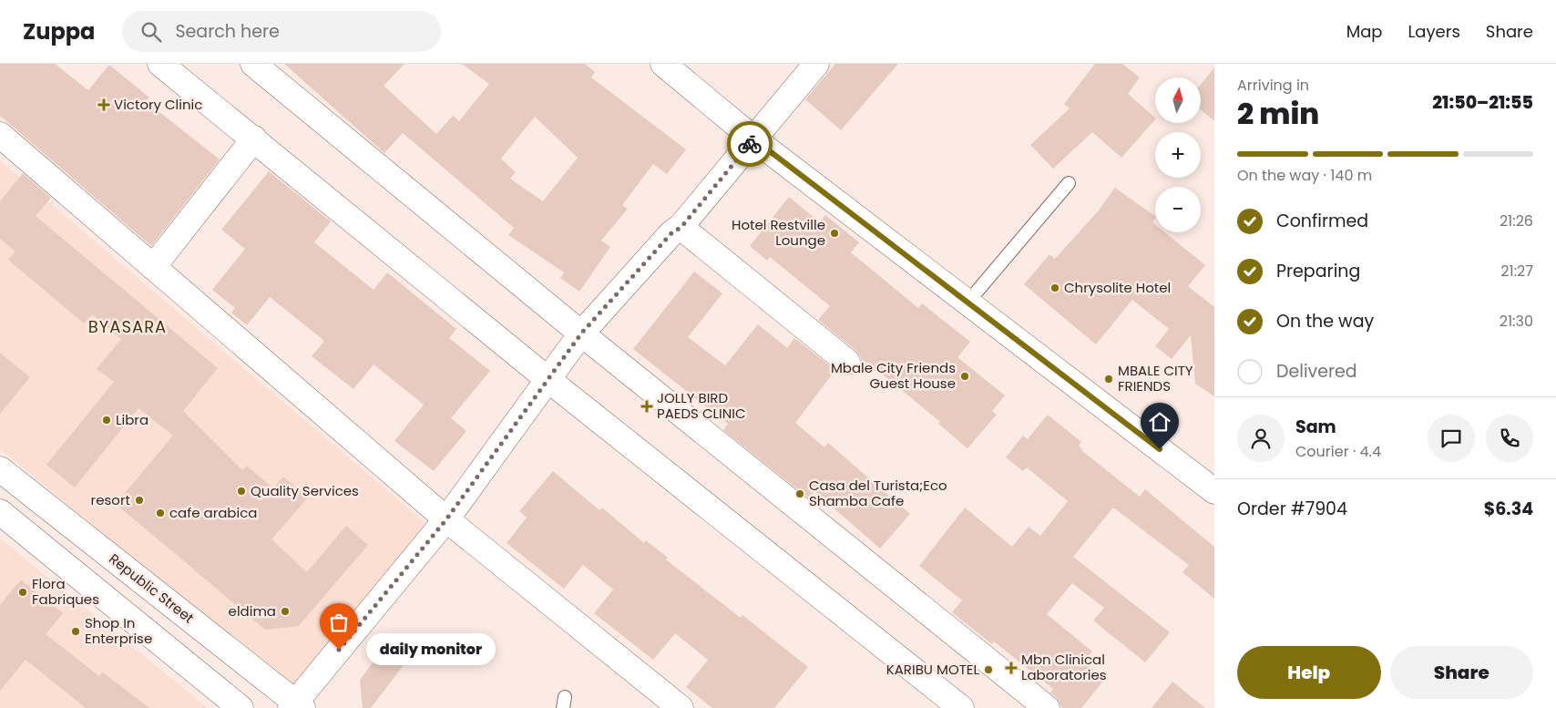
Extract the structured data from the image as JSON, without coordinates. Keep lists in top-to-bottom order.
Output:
{
  "streets": {
    "street": ["Republic Street"]
  },
  "districts": ["BYASARA"],
  "places": {
    "health": ["Victory Clinic", "JOLLY BIRD PAEDS CLINIC", "Mbn Clinical Laboratories"],
    "other": [
      "Hotel Restville Lounge",
      "Chrysolite Hotel",
      "Mbale City Friends Guest House",
      "MBALE CITY FRIENDS",
      "Libra",
      "Quality Services",
      "Casa del Turista;Eco Shamba Cafe",
      "resort",
      "cafe arabica",
      "Flora Fabriques",
      "eldima",
      "Shop In Enterprise",
      "daily monitor",
      "KARIBU MOTEL"
    ]
  },
  "north": "top",
  "page": {
    "header": "Zuppa",
    "search": "Search here",
    "nav": ["Map", "Layers", "Share"],
    "heading": ["2 min", "Arriving in", "21:50–21:55"],
    "panel": [
      "Sam",
      "Courier · 4.4",
      "Order #7904",
      "$6.34"
    ],
    "map_buttons": ["+", "−"],
    "bar": "On the way · 140 m",
    "list": [
      ["Confirmed", "21:26"],
      ["Preparing", "21:27"],
      ["On the way", "21:30"],
      "Delivered"
    ],
    "bubble": "daily monitor",
    "buttons": ["Help", "Share"]
  }
}
